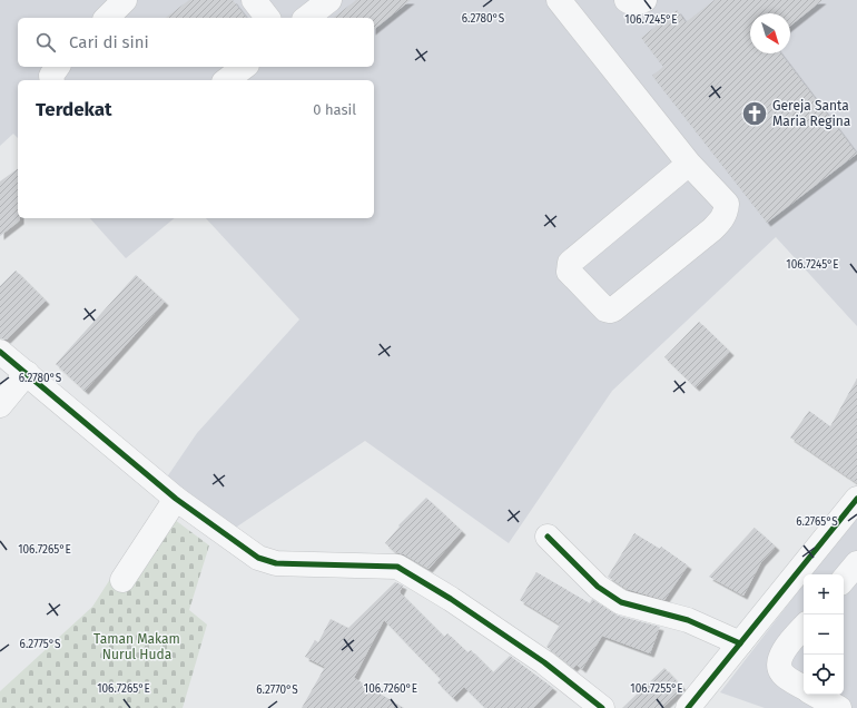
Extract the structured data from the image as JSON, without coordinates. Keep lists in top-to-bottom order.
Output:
{
  "parks": ["Taman Makam Nurul Huda"],
  "places": {
    "church": ["Gereja Santa Maria Regina"]
  },
  "north": "bottom right",
  "page": {
    "search": "Cari di sini",
    "heading": ["Terdekat", "0 hasil"],
    "map_buttons": ["+", "−"]
  },
  "coordinates": [
    "6.2780°S",
    "106.7245°E",
    "6.2765°S",
    "106.7265°E",
    "6.2775°S",
    "106.7260°E",
    "106.7255°E",
    "6.2770°S"
  ]
}
